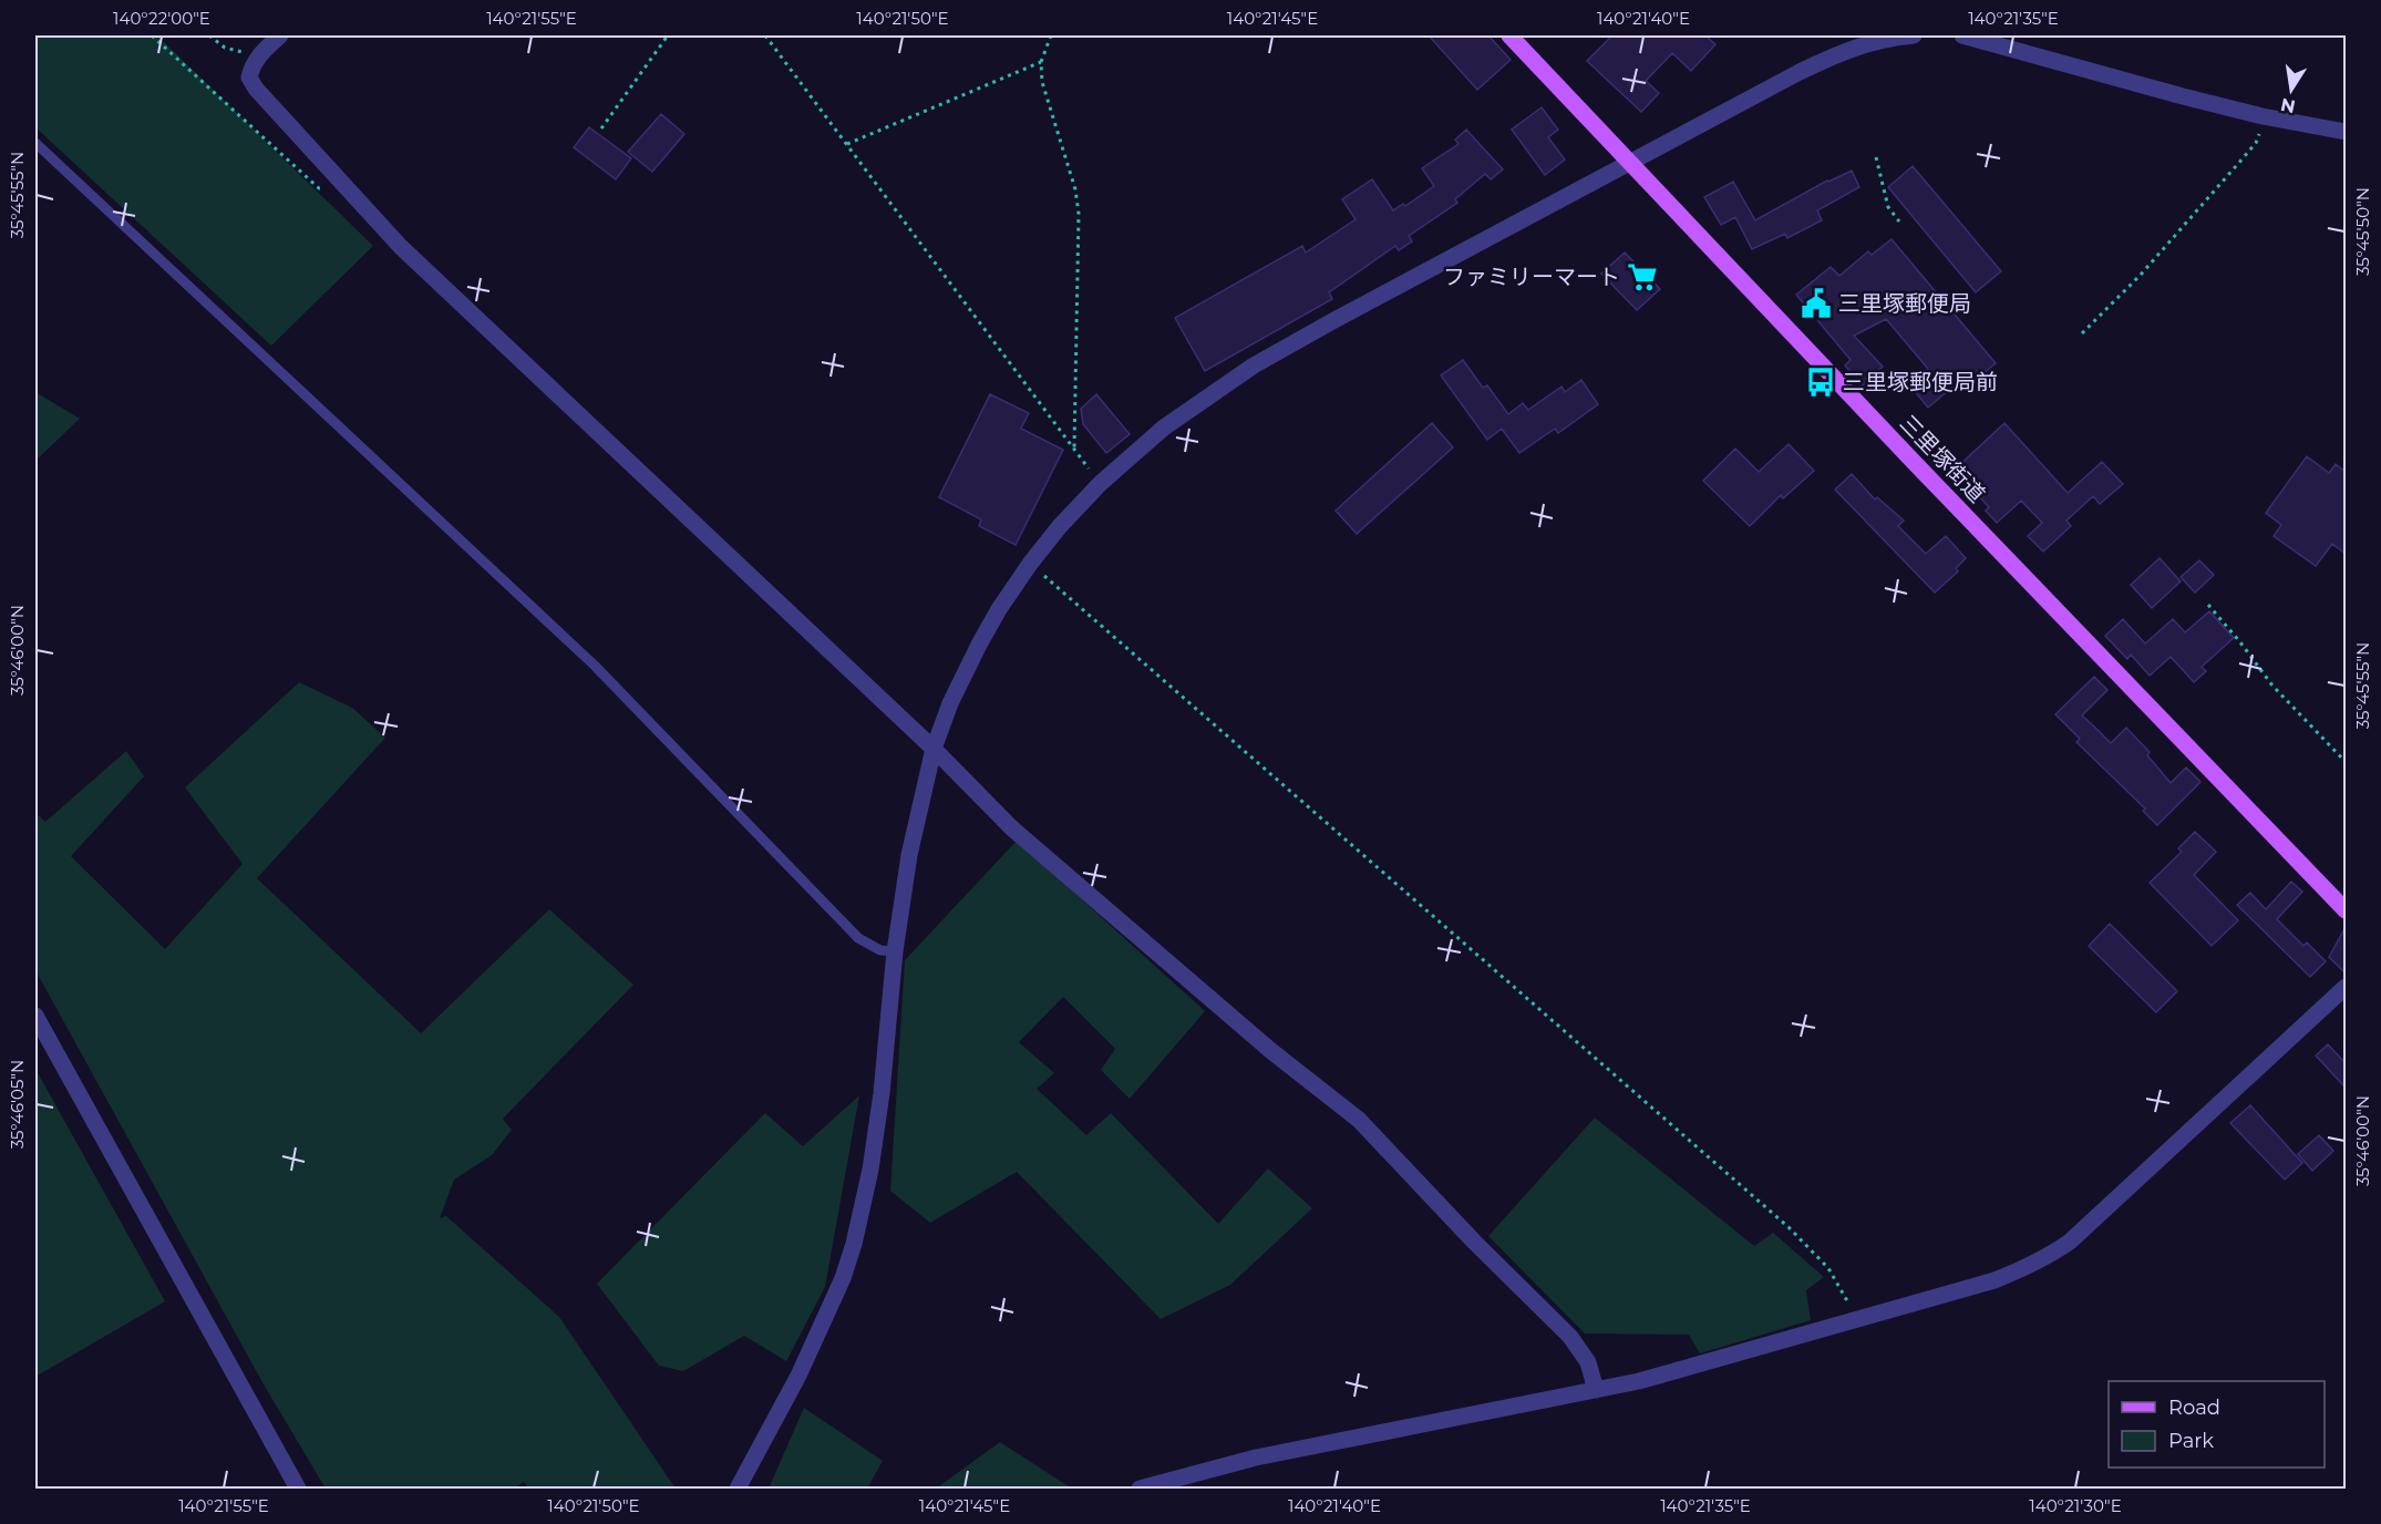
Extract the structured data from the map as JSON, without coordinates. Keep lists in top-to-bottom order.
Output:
{
  "streets": {
    "main road": ["三里塚街道"]
  },
  "places": {
    "supermarket": ["ファミリーマート"],
    "public building": ["三里塚郵便局"],
    "bus stop": ["三里塚郵便局前"]
  },
  "legend": ["Road", "Park"],
  "north": "bottom",
  "coordinates": [
    "140°22'00\"E",
    "140°21'55\"E",
    "140°21'50\"E",
    "140°21'45\"E",
    "140°21'40\"E",
    "140°21'35\"E",
    "35°45'55\"N",
    "35°45'50\"N",
    "35°46'00\"N",
    "35°46'05\"N",
    "140°21'30\"E"
  ]
}
